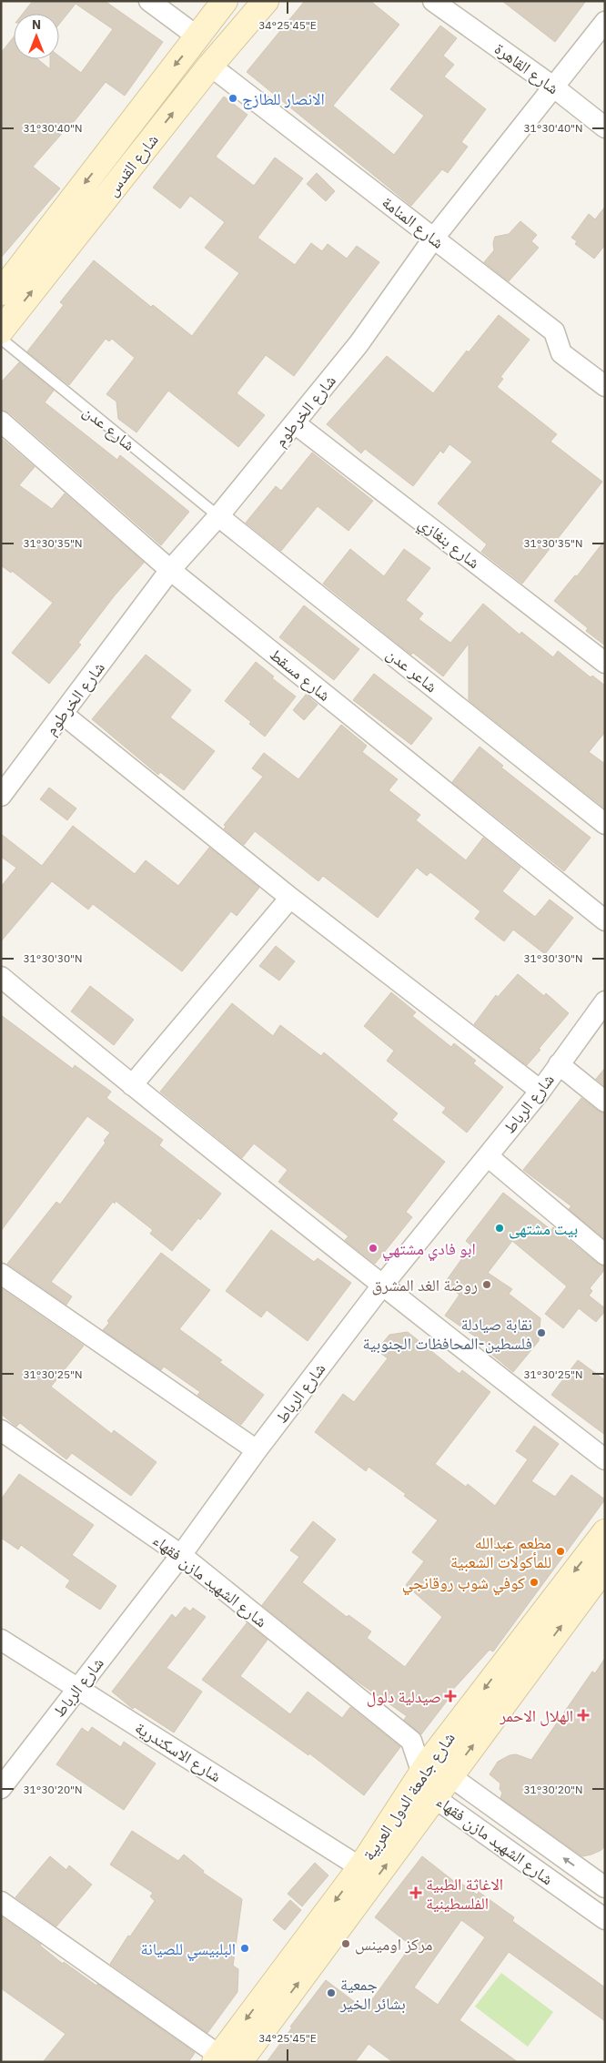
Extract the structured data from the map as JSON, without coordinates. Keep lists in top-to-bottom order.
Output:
{
  "streets": {
    "main road": ["شارع القدس", "شارع جامعة الدول العربية"],
    "street": [
      "شارع القاهرة",
      "شارع المنامة",
      "شارع الخرطوم",
      "شارع بنغازي",
      "شاعر عدن",
      "شارع مسقط",
      "شارع الرباط",
      "شارع الشهيد مازن فقهاء",
      "شارع الاسكندرية"
    ],
    "lane": ["شارع عدن"]
  },
  "crossings": [
    ["شارع القاهرة", "شارع الخرطوم"],
    ["شارع القدس", "شارع المنامة"],
    ["شارع المنامة", "شارع الخرطوم"],
    ["شارع الخرطوم", "شارع عدن"],
    ["شارع الخرطوم", "شارع بنغازي"],
    ["شارع الخرطوم", "شاعر عدن"],
    ["شارع الخرطوم", "شارع مسقط"],
    ["شارع عدن", "شاعر عدن"],
    ["شارع الرباط", "شارع الشهيد مازن فقهاء"],
    ["شارع الرباط", "شارع الاسكندرية"],
    ["شارع الشهيد مازن فقهاء", "شارع جامعة الدول العربية"]
  ],
  "places": {
    "other": [
      "الانصار للطازج",
      "بيت مشتهى",
      "ابو فادي مشتهي",
      "روضة الغد المشرق",
      "نقابة صيادلة فلسطين-المحافظات الجنوبية",
      "مطعم عبدالله للمأكولات الشعبية",
      "كوفي شوب روقانجي",
      "مركز اومينس",
      "البلبيسي للصيانة",
      "جمعية بشائر الخير"
    ],
    "health": ["صيدلية دلول", "الهلال الاحمر", "الاغاثة الطبية الفلسطينية"]
  },
  "north": "top",
  "coordinates": [
    "34°25'45\"E",
    "31°30'40\"N",
    "31°30'35\"N",
    "31°30'30\"N",
    "31°30'25\"N",
    "31°30'20\"N"
  ]
}
